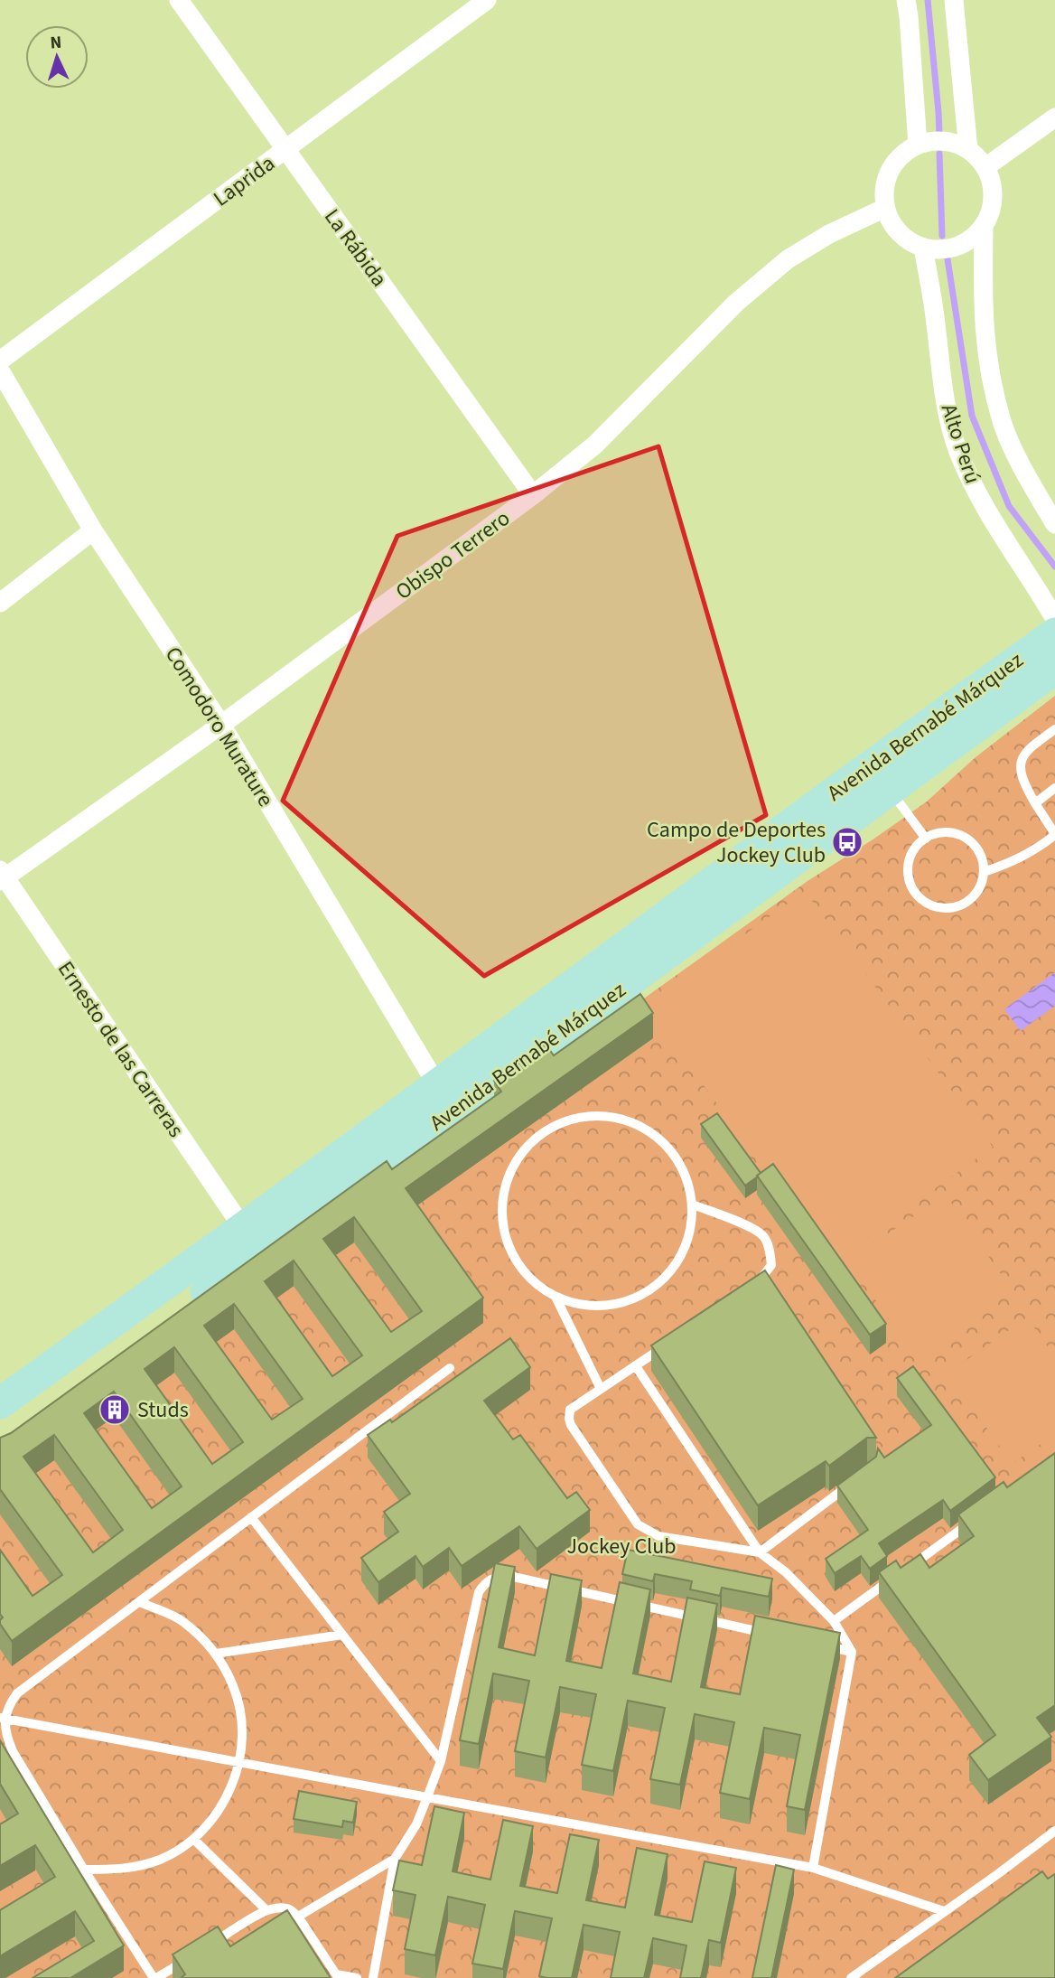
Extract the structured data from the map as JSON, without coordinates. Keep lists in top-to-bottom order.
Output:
{
  "streets": {
    "main road": ["Avenida Bernabé Márquez"],
    "street": [
      "Laprida",
      "La Rábida",
      "Alto Perú",
      "Obispo Terrero",
      "Comodoro Murature",
      "Ernesto de las Carreras"
    ]
  },
  "crossings": [
    ["Laprida", "La Rábida"],
    ["La Rábida", "Obispo Terrero"],
    ["Alto Perú", "Obispo Terrero"],
    ["Obispo Terrero", "Comodoro Murature"],
    ["Obispo Terrero", "Ernesto de las Carreras"],
    ["Comodoro Murature", "Avenida Bernabé Márquez"],
    ["Avenida Bernabé Márquez", "Ernesto de las Carreras"]
  ],
  "parks": ["Jockey Club"],
  "places": {
    "bus stop": ["Campo de Deportes Jockey Club"],
    "building": ["Studs"]
  },
  "north": "top"
}
